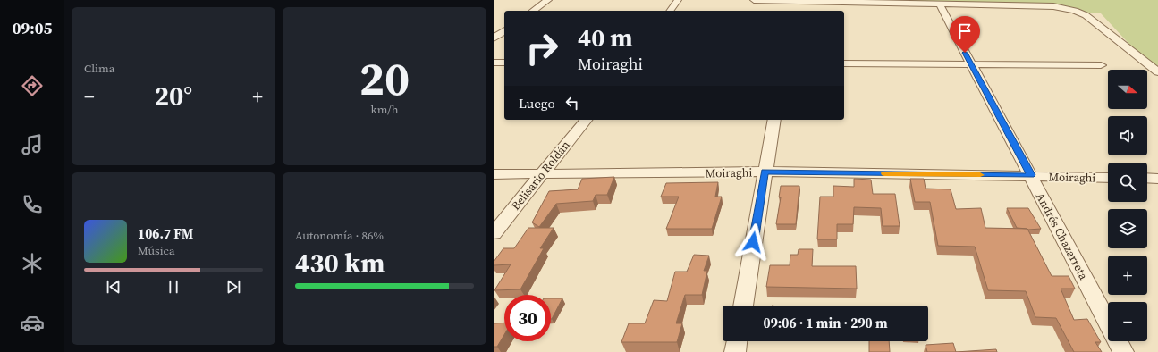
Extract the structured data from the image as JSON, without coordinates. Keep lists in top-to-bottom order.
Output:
{
  "streets": {
    "street": ["Moiraghi", "Belisario Roldán", "Andrés Chazarreta"]
  },
  "crossings": [
    ["Moiraghi", "Belisario Roldán"],
    ["Moiraghi", "Andrés Chazarreta"]
  ],
  "north": "right",
  "page": {
    "tabs": "09:05",
    "tile": [
      "Clima",
      ["20", "km/h"],
      ["Autonomía · 86%", "430 km"]
    ],
    "turn": ["40 m", "Moiraghi"],
    "map_buttons": ["+", "−"],
    "heat": ["−", "20°", "+"],
    "then": "Luego",
    "song": ["106.7 FM", "Música"],
    "limit": "30",
    "trip": "09:06 · 1 min · 290 m"
  }
}
